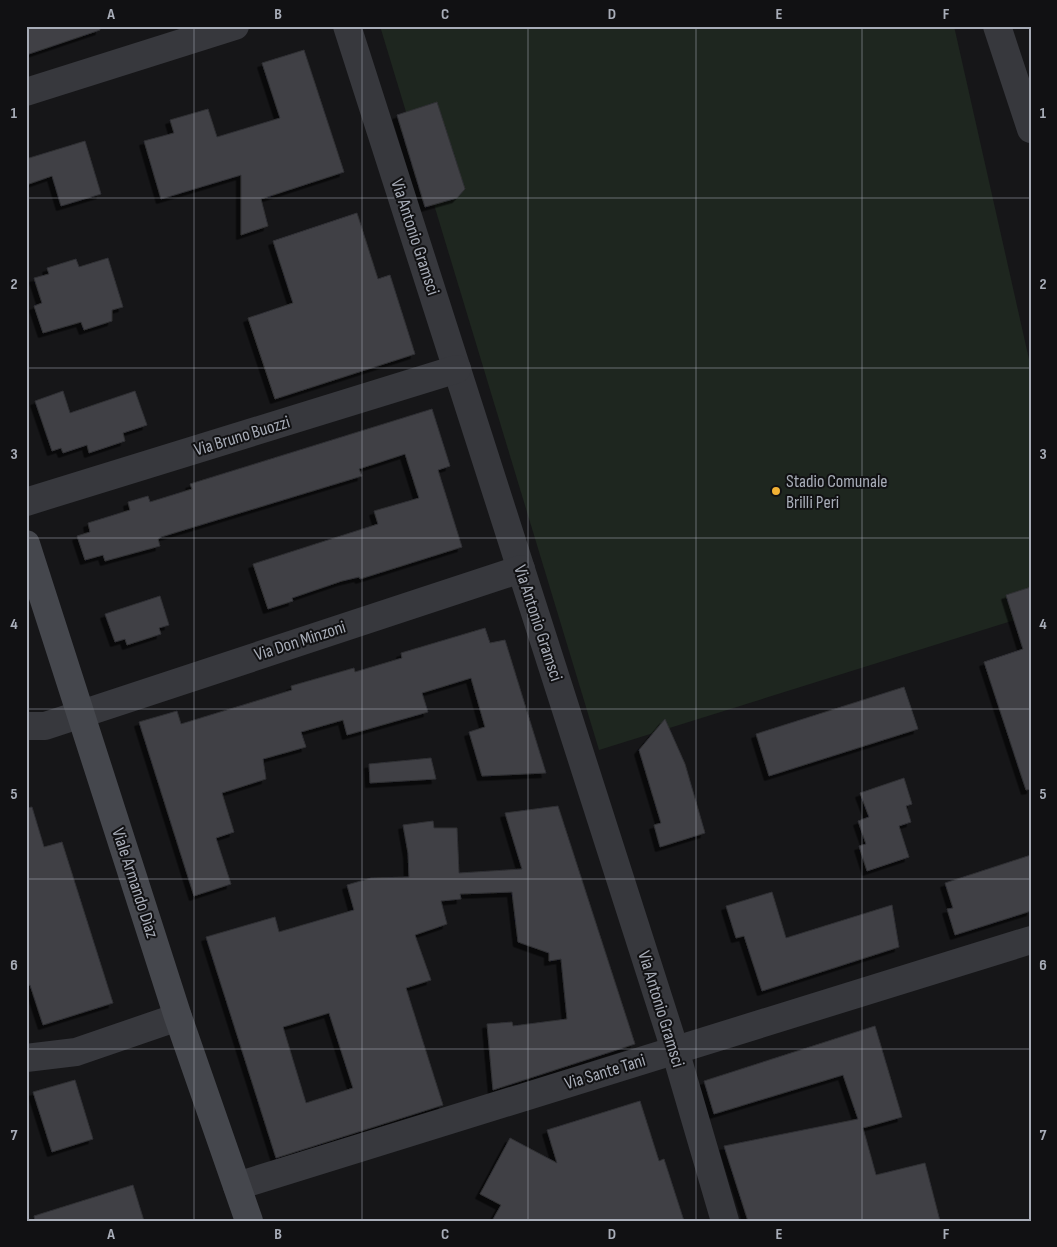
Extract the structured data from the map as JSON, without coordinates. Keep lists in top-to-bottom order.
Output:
{
  "streets": {
    "street": [
      "Via Antonio Gramsci",
      "Via Bruno Buozzi",
      "Via Don Minzoni",
      "Viale Armando Diaz",
      "Via Sante Tani"
    ]
  },
  "crossings": [
    ["Via Antonio Gramsci", "Via Bruno Buozzi"],
    ["Via Antonio Gramsci", "Via Don Minzoni"],
    ["Via Antonio Gramsci", "Via Sante Tani"],
    ["Via Don Minzoni", "Viale Armando Diaz"],
    ["Viale Armando Diaz", "Via Sante Tani"]
  ],
  "places": ["Stadio Comunale Brilli Peri"],
  "grid": {
    "columns": [
      "A",
      "B",
      "C",
      "D",
      "E",
      "F"
    ],
    "rows": [
      "1",
      "2",
      "3",
      "4",
      "5",
      "6",
      "7"
    ]
  }
}
